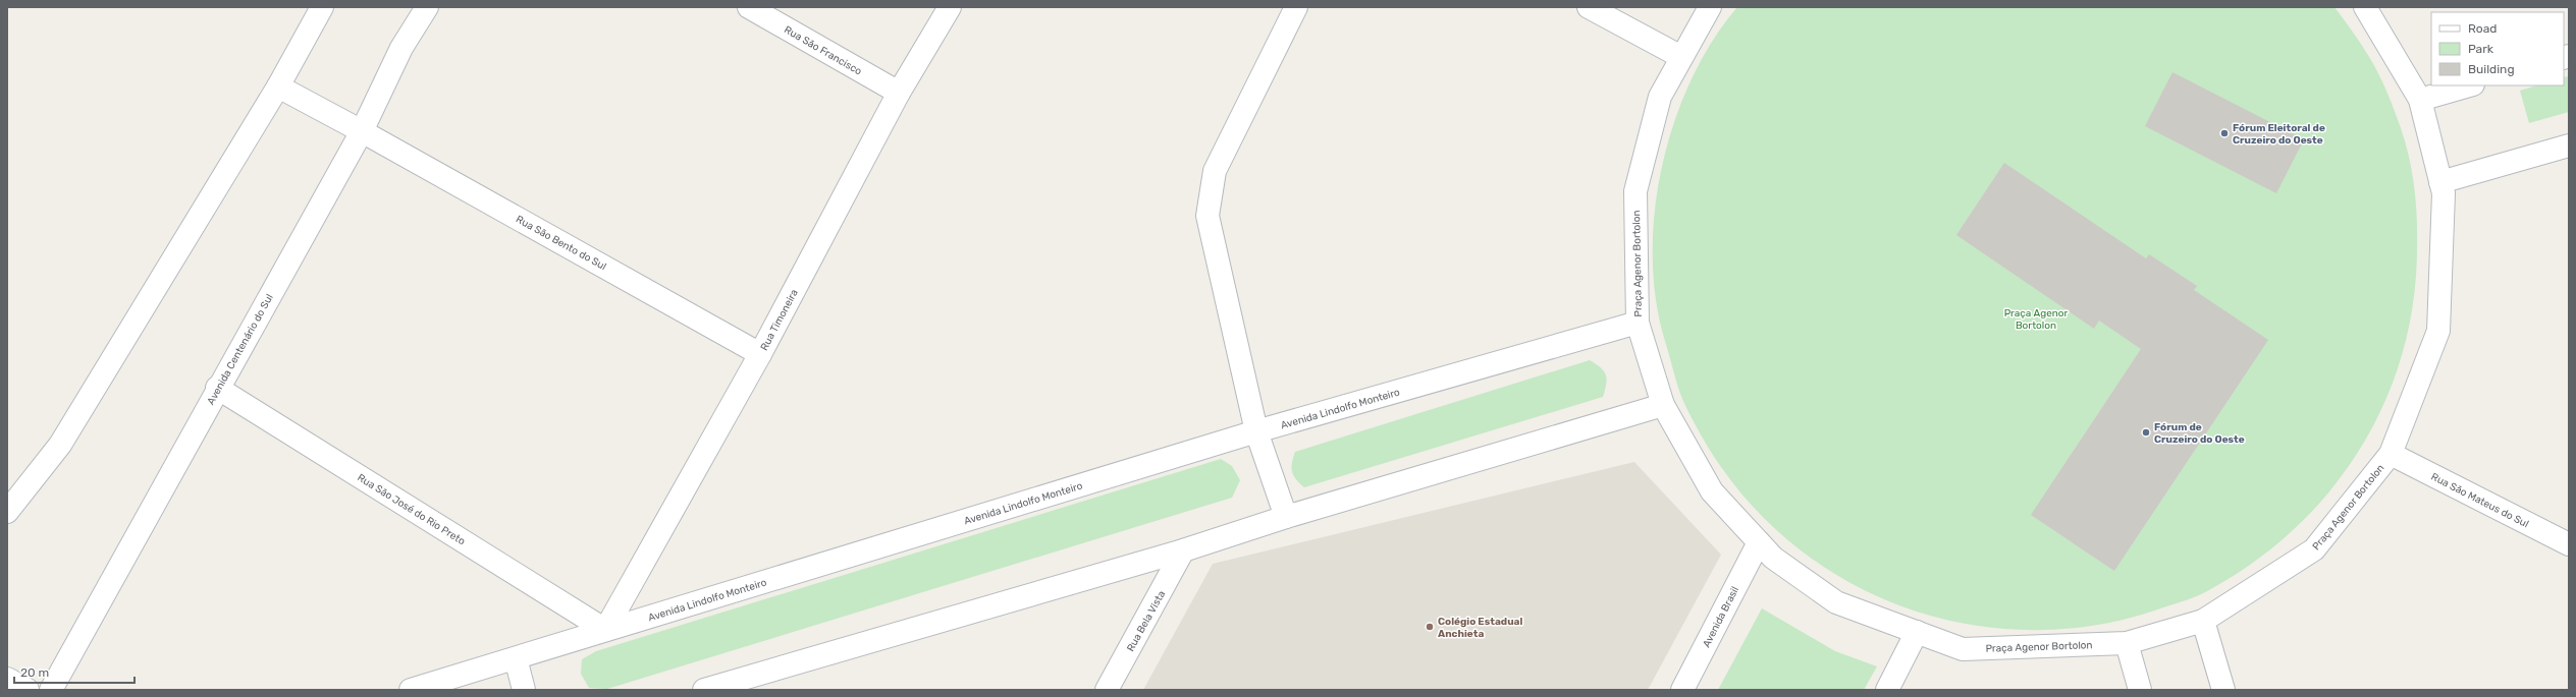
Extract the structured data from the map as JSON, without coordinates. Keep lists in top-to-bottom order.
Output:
{
  "streets": {
    "street": [
      "Rua São Francisco",
      "Rua São Bento do Sul",
      "Praça Agenor Bortolon",
      "Rua Timoneira",
      "Avenida Centenário do Sul",
      "Avenida Lindolfo Monteiro",
      "Rua São Mateus do Sul",
      "Rua São José do Rio Preto",
      "Avenida Brasil",
      "Rua Bela Vista"
    ]
  },
  "crossings": [
    ["Rua São Francisco", "Rua Timoneira"],
    ["Rua São Bento do Sul", "Rua Timoneira"],
    ["Rua São Bento do Sul", "Avenida Centenário do Sul"],
    ["Praça Agenor Bortolon", "Avenida Lindolfo Monteiro"],
    ["Praça Agenor Bortolon", "Rua São Mateus do Sul"],
    ["Praça Agenor Bortolon", "Avenida Brasil"],
    ["Rua Timoneira", "Avenida Lindolfo Monteiro"],
    ["Rua Timoneira", "Rua São José do Rio Preto"],
    ["Avenida Centenário do Sul", "Rua São José do Rio Preto"],
    ["Avenida Lindolfo Monteiro", "Rua São José do Rio Preto"]
  ],
  "parks": ["Praça Agenor Bortolon"],
  "places": ["Fórum Eleitoral de Cruzeiro do Oeste", "Fórum de Cruzeiro do Oeste", "Colégio Estadual Anchieta"],
  "legend": ["Road", "Park", "Building"],
  "scale_bar": "20 m"
}
